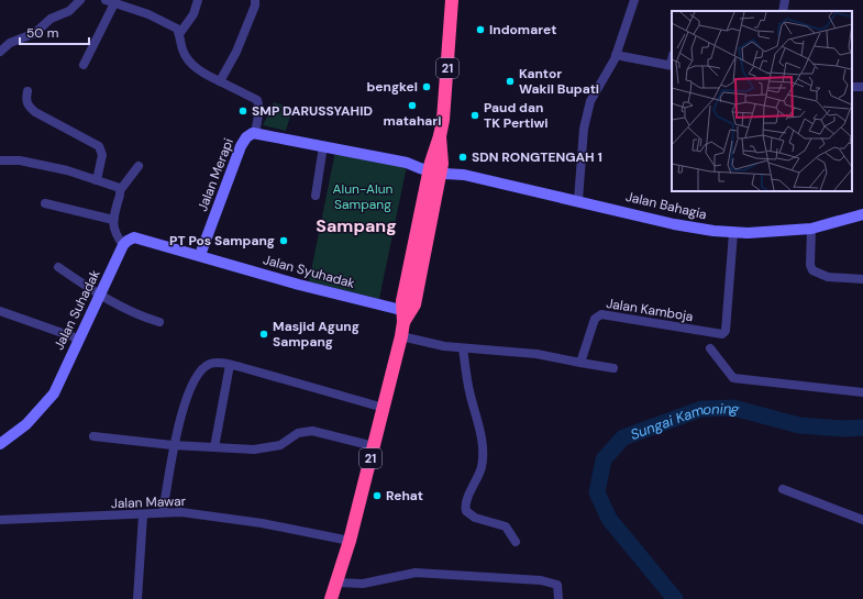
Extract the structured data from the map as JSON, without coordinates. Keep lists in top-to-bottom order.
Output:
{
  "streets": {
    "highway": ["21"],
    "street": [
      "Jalan Merapi",
      "Jalan Bahagia",
      "Jalan Syuhadak",
      "Jalan Suhadak",
      "Jalan Kamboja",
      "Jalan Mawar"
    ]
  },
  "crossings": [
    ["21", "Jalan Bahagia"],
    ["21", "Jalan Syuhadak"],
    ["21", "Jalan Mawar"],
    ["Jalan Merapi", "Jalan Syuhadak"],
    ["Jalan Bahagia", "Jalan Kamboja"]
  ],
  "districts": ["Sampang"],
  "water": ["Sungai Kamoning"],
  "parks": ["Alun-Alun Sampang"],
  "places": [
    "Indomaret",
    "Kantor Wakil Bupati",
    "bengkel",
    "matahari",
    "SMP DARUSSYAHID",
    "Paud dan TK Pertiwi",
    "SDN RONGTENGAH 1",
    "PT Pos Sampang",
    "Masjid Agung Sampang",
    "Rehat"
  ],
  "scale_bar": "50 m"
}
